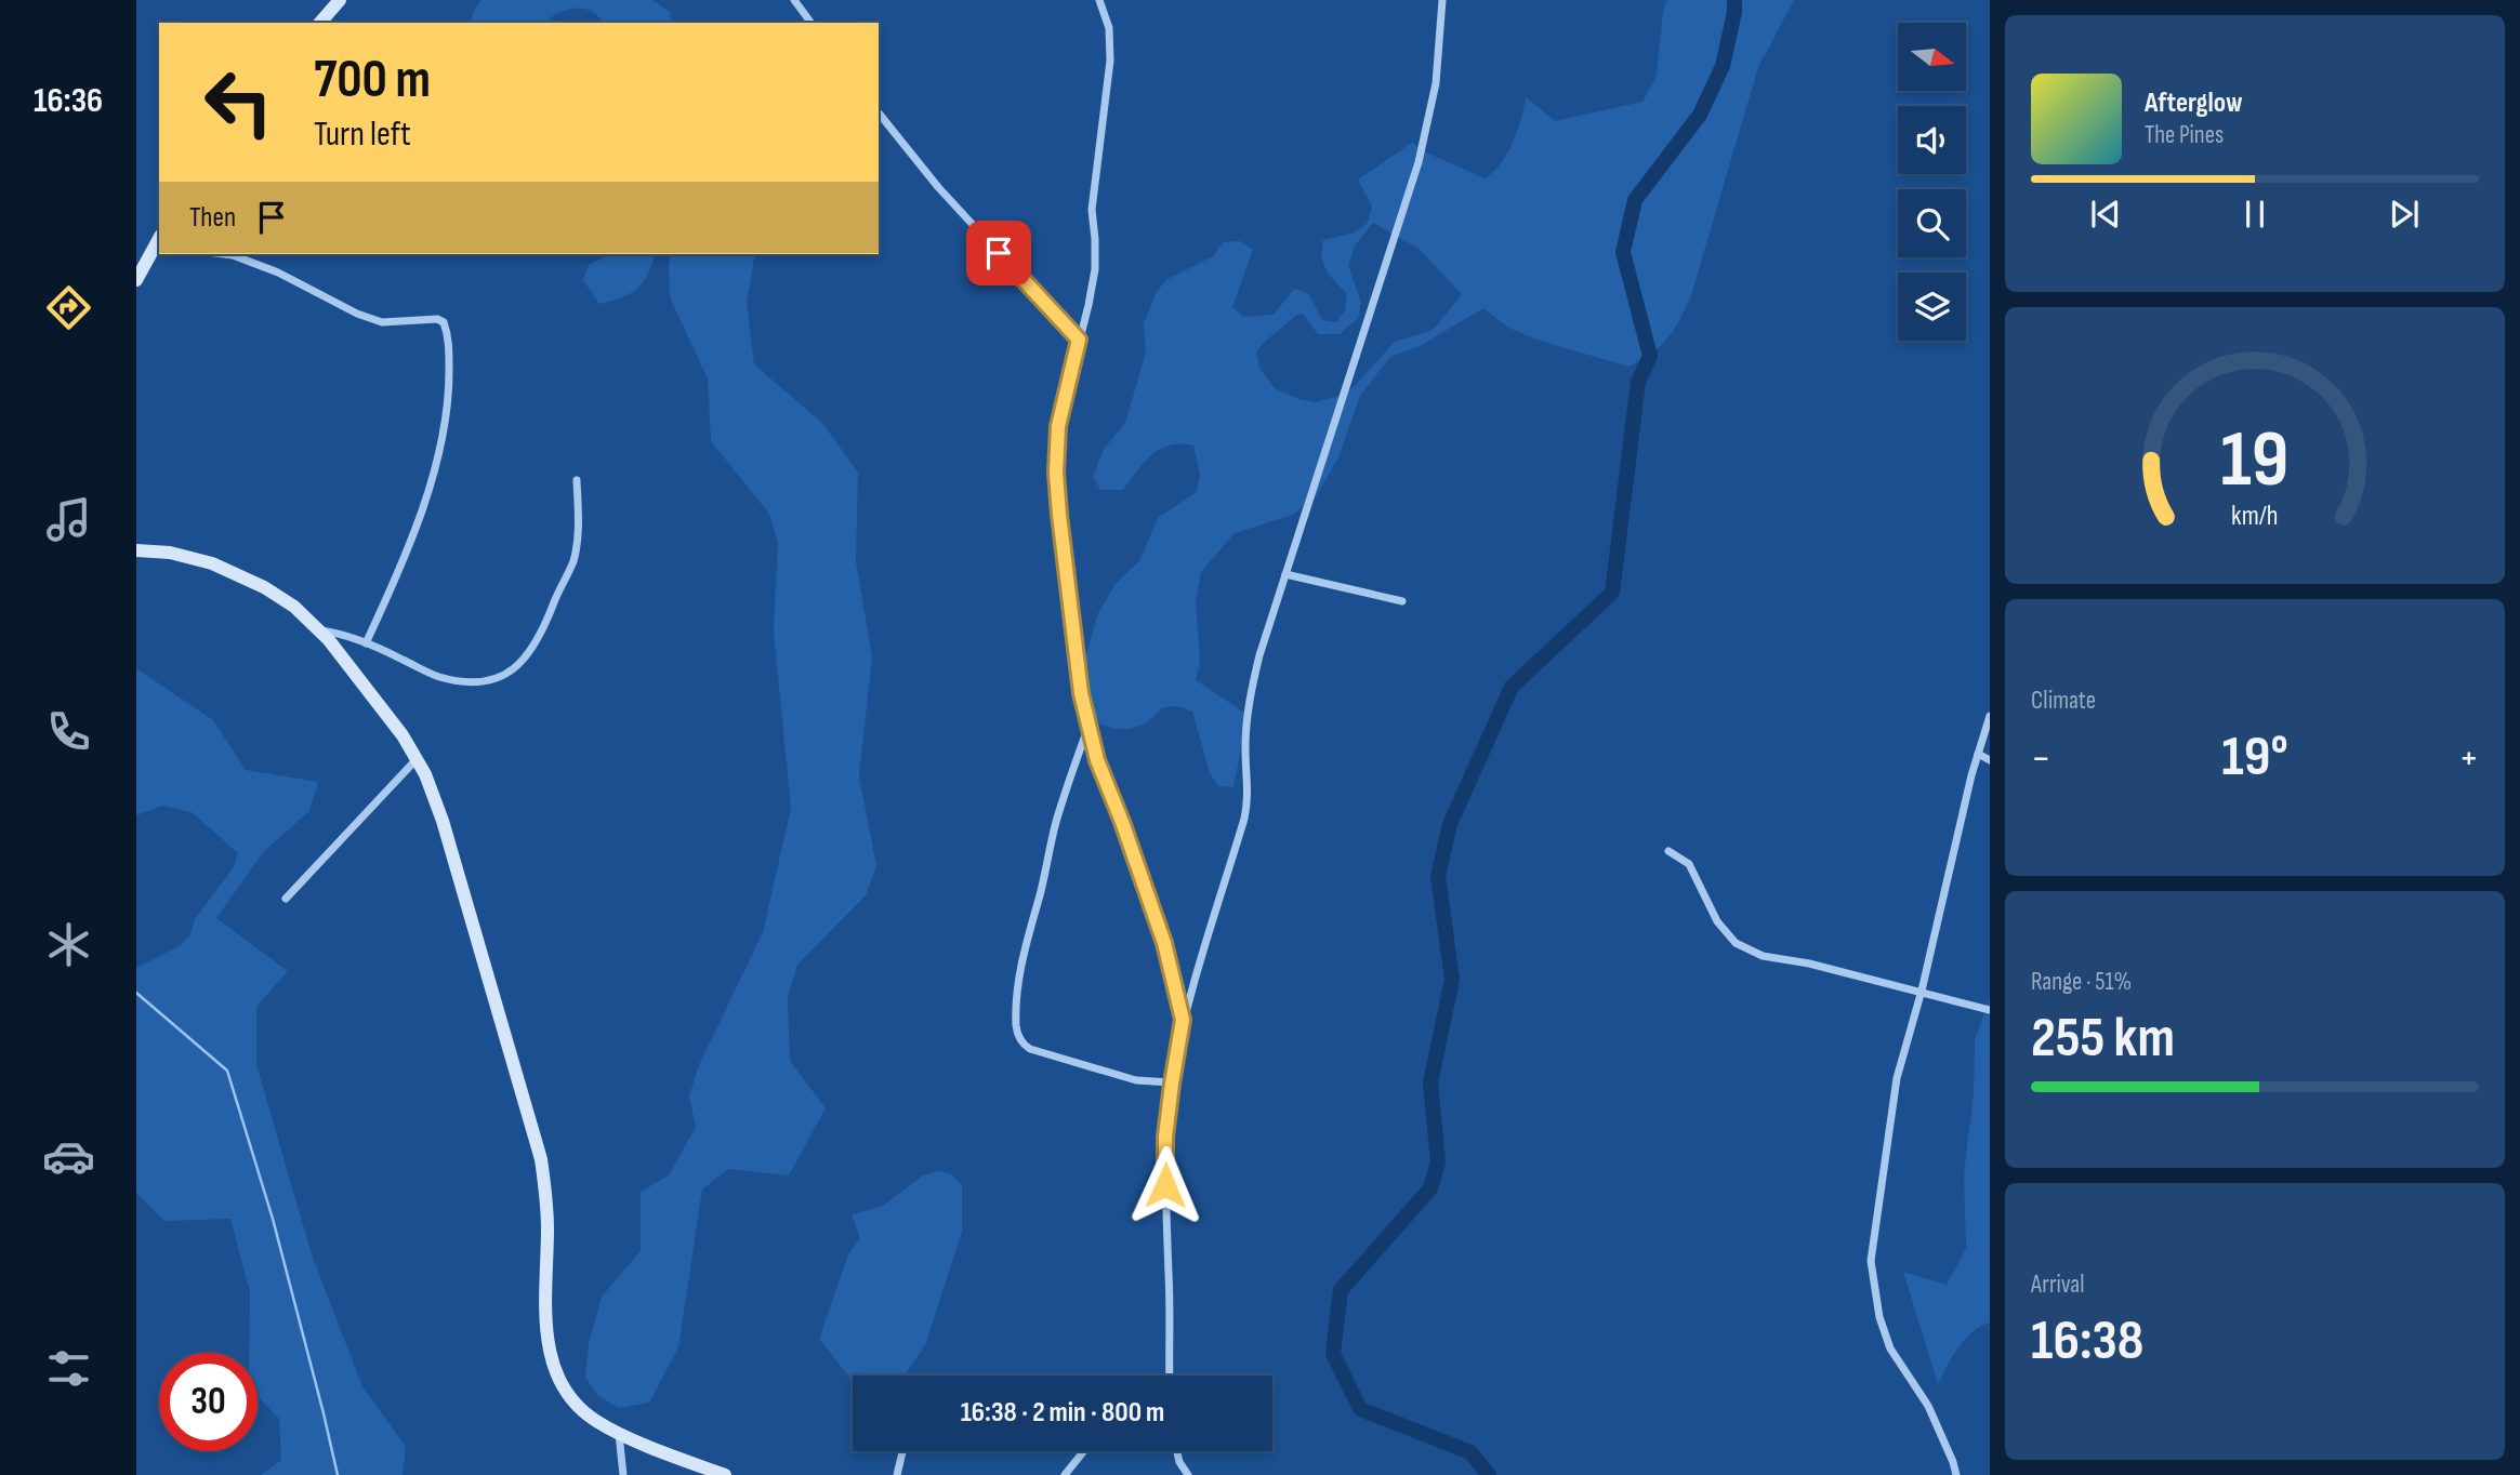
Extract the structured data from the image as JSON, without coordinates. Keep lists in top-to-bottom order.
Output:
{
  "north": "right",
  "page": {
    "tabs": "16:36",
    "turn": ["700 m", "Turn left"],
    "song": ["Afterglow", "The Pines"],
    "then": "Then",
    "tile": [
      "Climate",
      ["Range · 51%", "255 km"],
      ["Arrival", "16:38"]
    ],
    "heat": ["−", "19°", "+"],
    "limit": "30",
    "trip": "16:38 · 2 min · 800 m",
    "gauge": ["19", "km/h"]
  }
}
